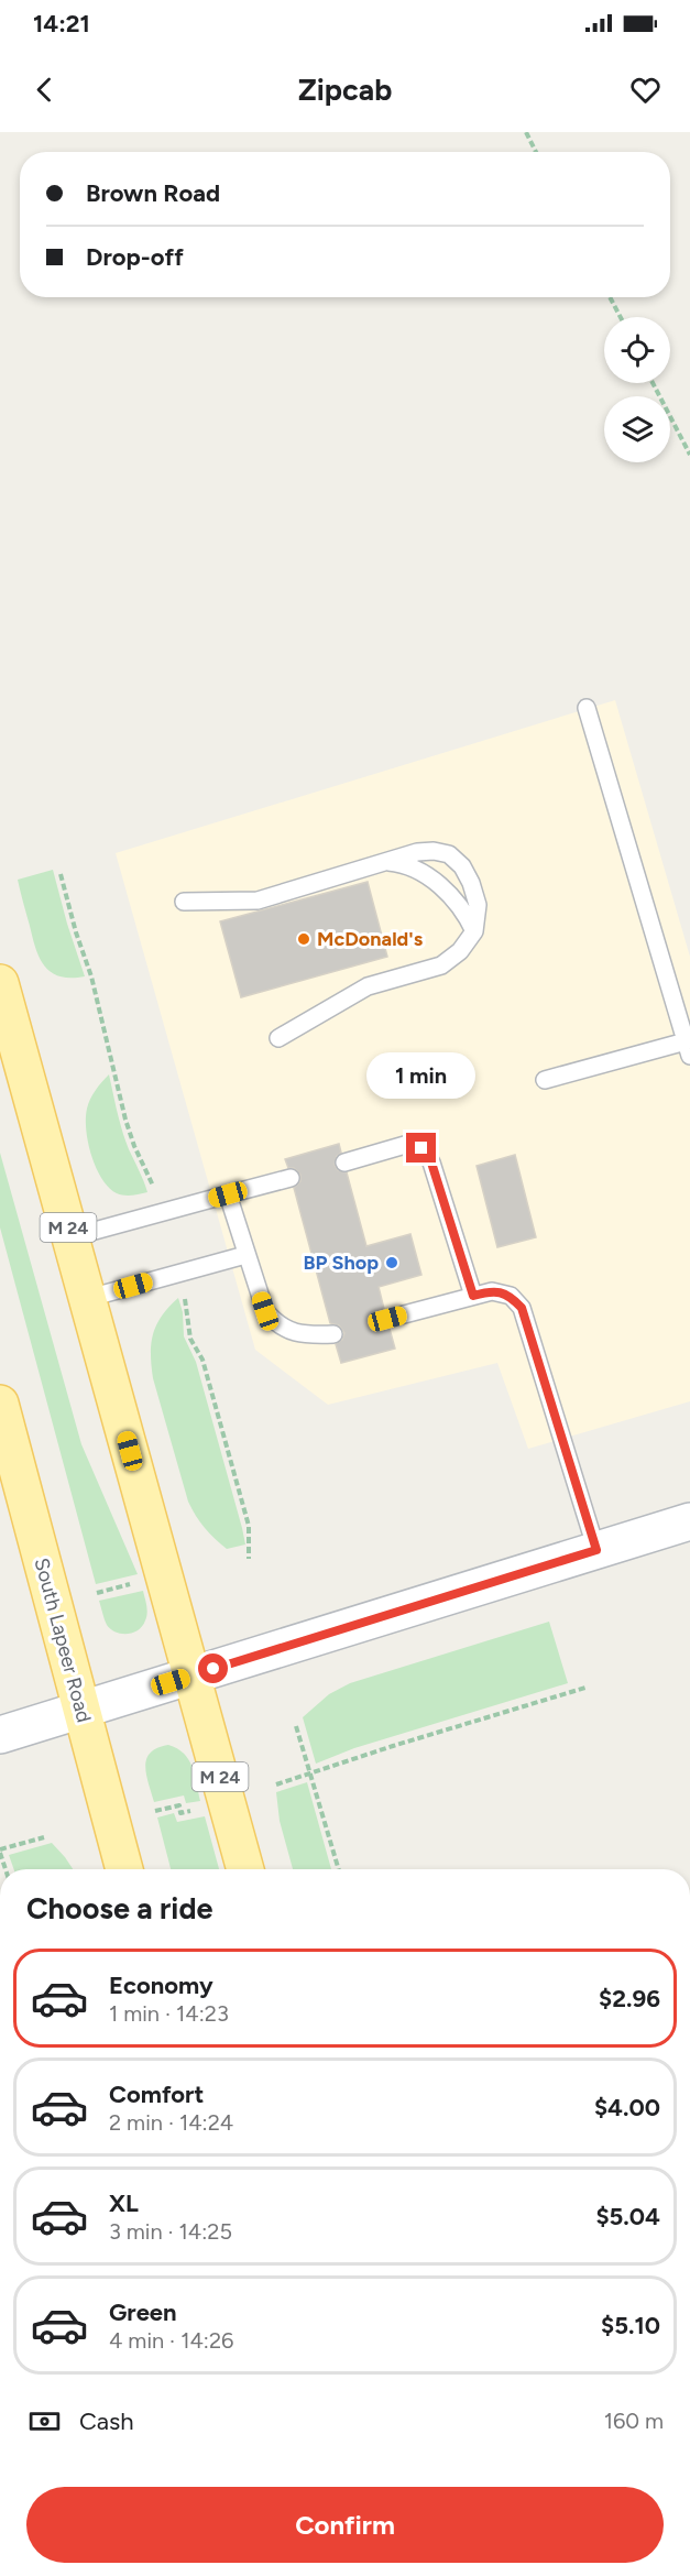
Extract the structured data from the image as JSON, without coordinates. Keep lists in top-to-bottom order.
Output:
{
  "streets": {
    "main road": ["M 24", "South Lapeer Road"]
  },
  "places": ["McDonald's", "BP Shop"],
  "page": {
    "status": "14:21",
    "header": "Zipcab",
    "banner": ["Brown Road", "Drop-off"],
    "bubble": "1 min",
    "heading": "Choose a ride",
    "list": [
      {
        "name": "Economy",
        "note": "1 min · 14:23",
        "value": "$2.96"
      },
      {
        "name": "Comfort",
        "note": "2 min · 14:24",
        "value": "$4.00"
      },
      {
        "name": "XL",
        "note": "3 min · 14:25",
        "value": "$5.04"
      },
      {
        "name": "Green",
        "note": "4 min · 14:26",
        "value": "$5.10"
      }
    ],
    "pay": ["Cash", "160 m"],
    "buttons": "Confirm"
  }
}
